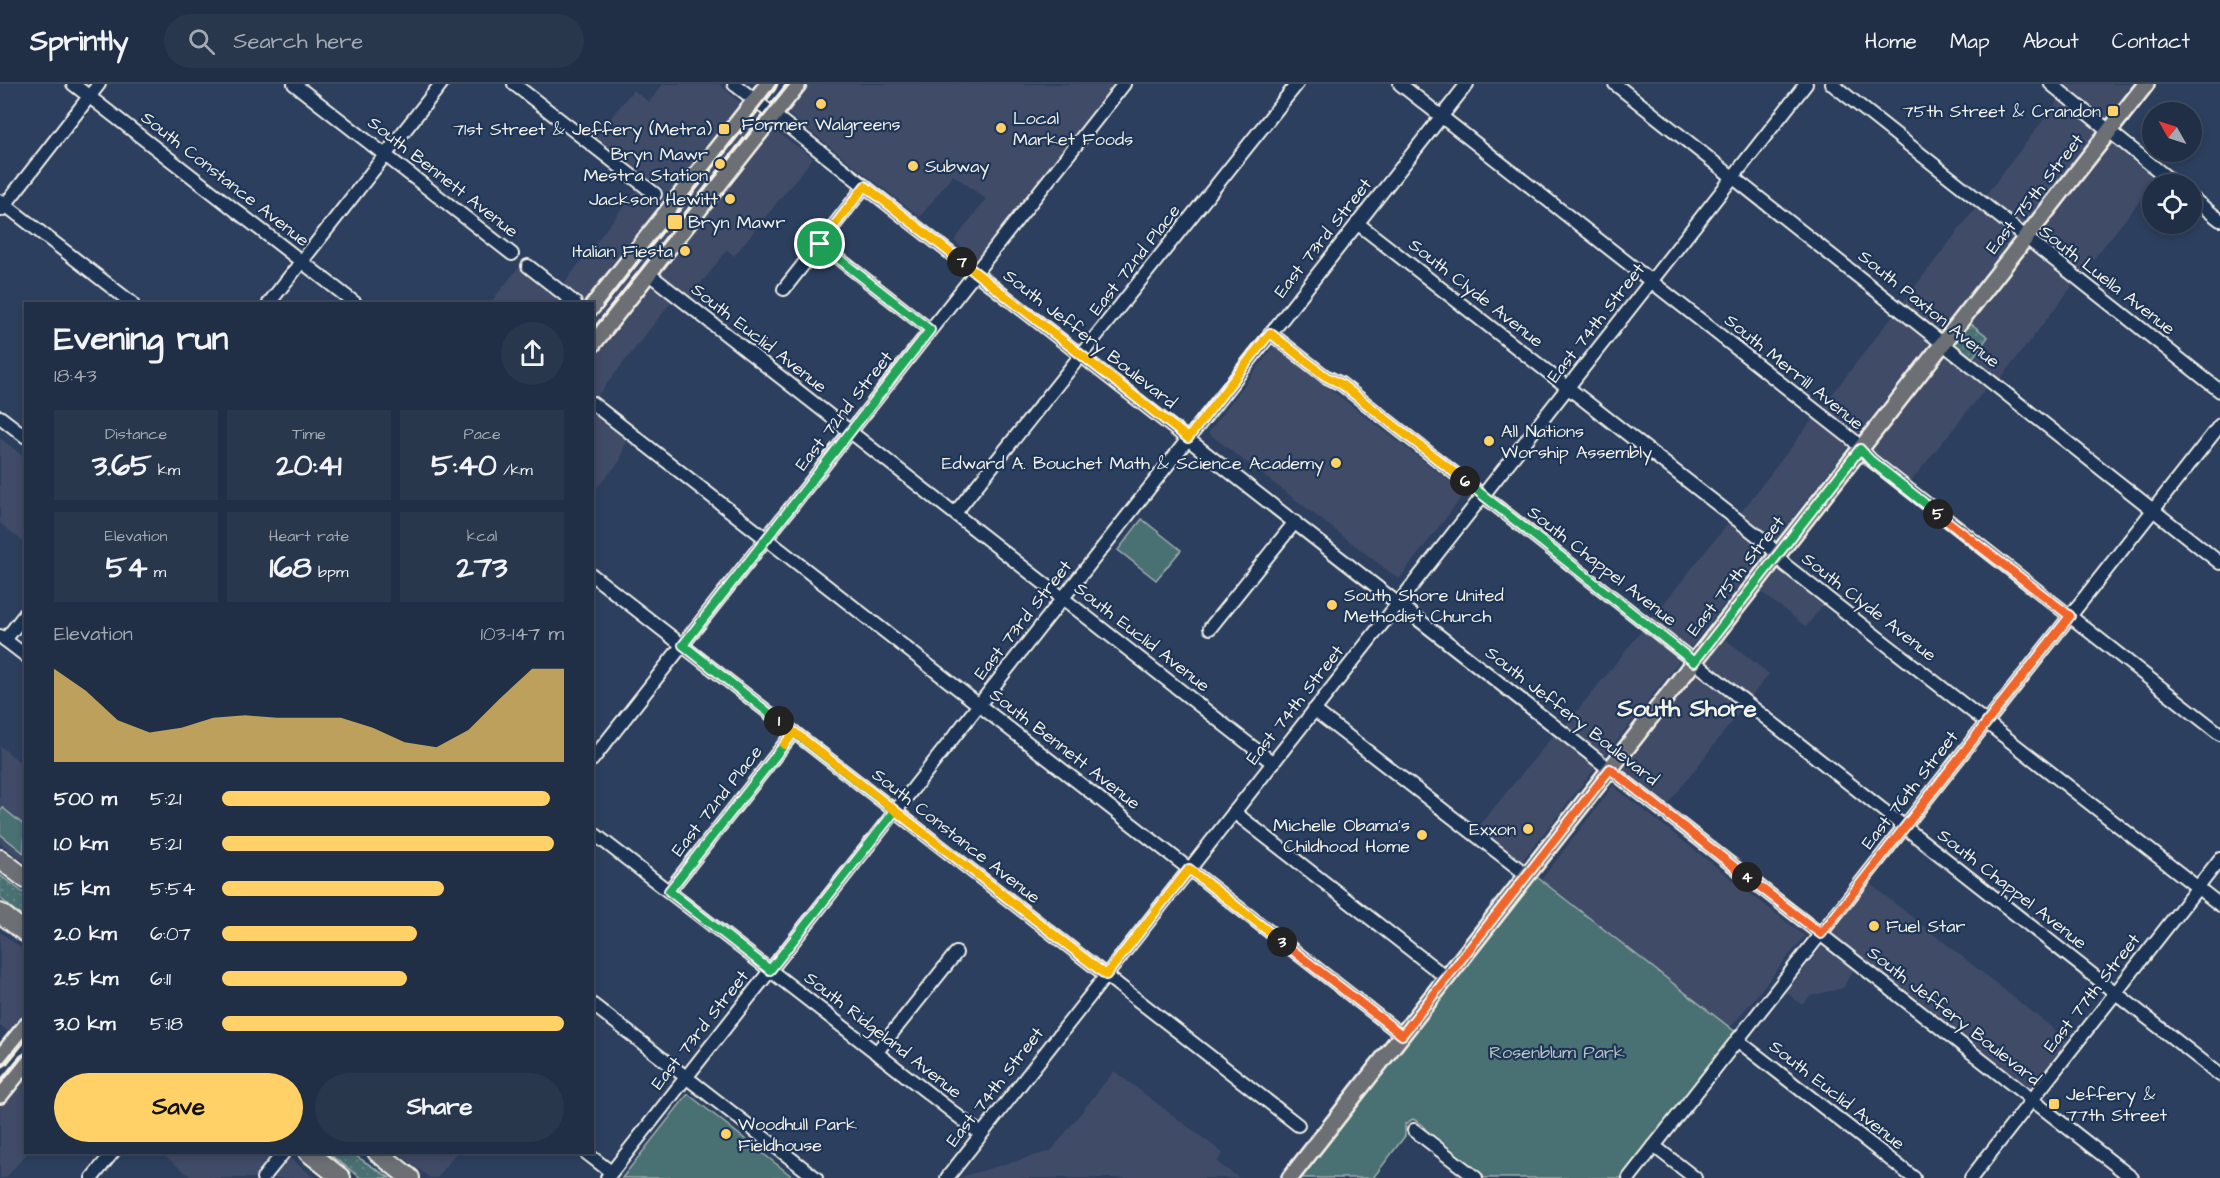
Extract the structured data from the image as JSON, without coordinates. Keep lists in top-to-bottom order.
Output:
{
  "streets": {
    "main road": ["East 75th Street"],
    "street": [
      "South Bennett Avenue",
      "South Constance Avenue",
      "East 73rd Street",
      "East 72nd Place",
      "South Luella Avenue",
      "South Clyde Avenue",
      "South Paxton Avenue",
      "East 74th Street",
      "South Euclid Avenue",
      "South Jeffery Boulevard",
      "South Merrill Avenue",
      "East 72nd Street",
      "South Chappel Avenue",
      "East 76th Street",
      "East 77th Street",
      "South Ridgeland Avenue"
    ]
  },
  "crossings": [
    ["South Bennett Avenue", "East 75th Street"],
    ["South Bennett Avenue", "East 73rd Street"],
    ["South Bennett Avenue", "East 74th Street"],
    ["South Bennett Avenue", "East 72nd Street"],
    ["South Constance Avenue", "East 73rd Street"],
    ["South Constance Avenue", "East 72nd Place"],
    ["South Constance Avenue", "East 74th Street"],
    ["South Constance Avenue", "East 72nd Street"],
    ["East 75th Street", "South Luella Avenue"],
    ["East 75th Street", "South Clyde Avenue"],
    ["East 75th Street", "South Paxton Avenue"],
    ["East 75th Street", "South Jeffery Boulevard"],
    ["East 75th Street", "South Merrill Avenue"],
    ["East 75th Street", "South Chappel Avenue"],
    ["East 73rd Street", "South Clyde Avenue"],
    ["East 73rd Street", "South Euclid Avenue"],
    ["East 73rd Street", "South Jeffery Boulevard"],
    ["East 73rd Street", "South Merrill Avenue"],
    ["East 73rd Street", "South Chappel Avenue"],
    ["East 73rd Street", "South Ridgeland Avenue"],
    ["East 72nd Place", "South Euclid Avenue"],
    ["East 72nd Place", "South Jeffery Boulevard"],
    ["East 72nd Place", "South Ridgeland Avenue"],
    ["South Clyde Avenue", "East 74th Street"],
    ["South Clyde Avenue", "East 76th Street"],
    ["South Clyde Avenue", "East 77th Street"],
    ["South Paxton Avenue", "East 74th Street"],
    ["South Paxton Avenue", "East 76th Street"],
    ["East 74th Street", "South Euclid Avenue"],
    ["East 74th Street", "South Jeffery Boulevard"],
    ["East 74th Street", "South Merrill Avenue"],
    ["East 74th Street", "South Chappel Avenue"],
    ["East 74th Street", "South Ridgeland Avenue"],
    ["South Euclid Avenue", "East 72nd Street"],
    ["South Euclid Avenue", "East 76th Street"],
    ["South Jeffery Boulevard", "East 72nd Street"],
    ["South Jeffery Boulevard", "East 76th Street"],
    ["South Jeffery Boulevard", "East 77th Street"],
    ["South Merrill Avenue", "East 76th Street"],
    ["South Chappel Avenue", "East 76th Street"],
    ["South Chappel Avenue", "East 77th Street"]
  ],
  "districts": ["South Shore"],
  "parks": ["Rosenblum Park"],
  "places": {
    "other": [
      "Former Walgreens",
      "Local Market Foods",
      "Bryn Mawr Mestra Station",
      "Subway",
      "Jackson Hewitt",
      "Italian Fiesta",
      "All Nations Worship Assembly",
      "Edward A. Bouchet Math & Science Academy",
      "South Shore United Methodist Church",
      "Exxon",
      "Michelle Obama's Childhood Home",
      "Fuel Star",
      "Woodhull Park Fieldhouse"
    ],
    "transit": [
      "75th Street & Crandon",
      "71st Street & Jeffery (Metra)",
      "Bryn Mawr",
      "Jeffery & 77th Street"
    ]
  },
  "north": "top left",
  "page": {
    "header": "Sprintly",
    "search": "Search here",
    "nav": [
      "Home",
      "Map",
      "About",
      "Contact"
    ],
    "pins": [
      "7",
      "6",
      "5",
      "1",
      "4",
      "3"
    ],
    "heading": ["Evening run", "18:43"],
    "stats": [
      ["Distance", "3.65 km"],
      ["Time", "20:41"],
      ["Pace", "5:40 /km"],
      ["Elevation", "54 m"],
      ["Heart rate", "168 bpm"],
      ["kcal", "273"]
    ],
    "chart": ["Elevation", "103–147 m"],
    "list": [
      {
        "name": "500 m",
        "note": "5:21"
      },
      {
        "name": "1.0 km",
        "note": "5:21"
      },
      {
        "name": "1.5 km",
        "note": "5:54"
      },
      {
        "name": "2.0 km",
        "note": "6:07"
      },
      {
        "name": "2.5 km",
        "note": "6:11"
      },
      {
        "name": "3.0 km",
        "note": "5:18"
      }
    ],
    "buttons": ["Save", "Share"]
  }
}
